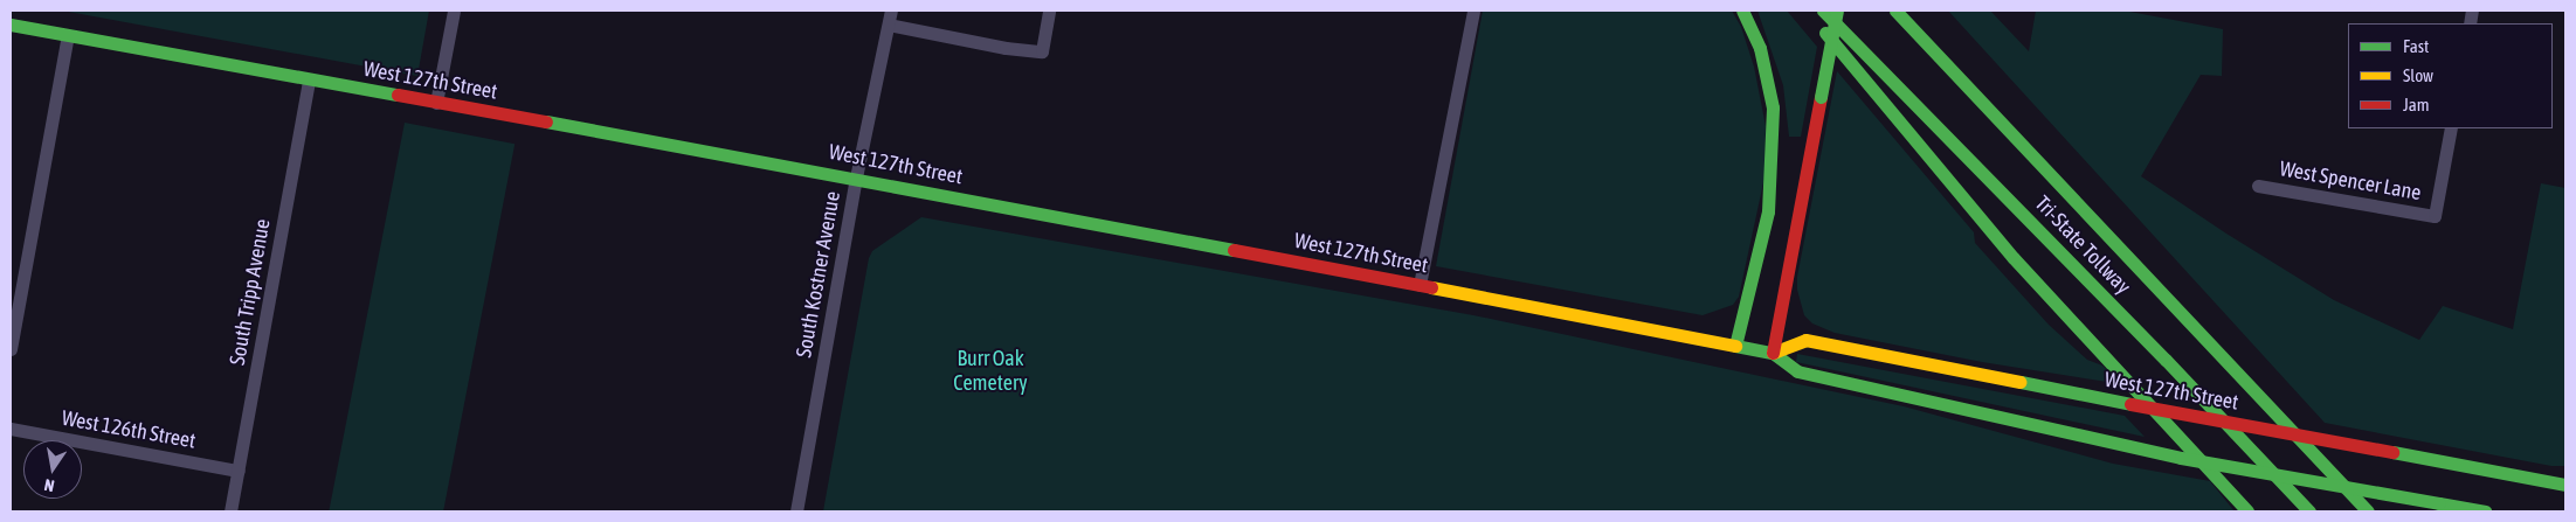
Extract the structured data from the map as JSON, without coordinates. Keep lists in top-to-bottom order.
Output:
{
  "streets": {
    "main road": ["West 127th Street", "Tri-State Tollway"],
    "street": [
      "West Spencer Lane",
      "South Kostner Avenue",
      "South Tripp Avenue",
      "West 126th Street"
    ]
  },
  "crossings": [
    ["West 127th Street", "South Kostner Avenue"],
    ["West 127th Street", "South Tripp Avenue"],
    ["South Tripp Avenue", "West 126th Street"]
  ],
  "parks": ["Burr Oak Cemetery"],
  "legend": ["Fast", "Slow", "Jam"],
  "north": "bottom"
}
